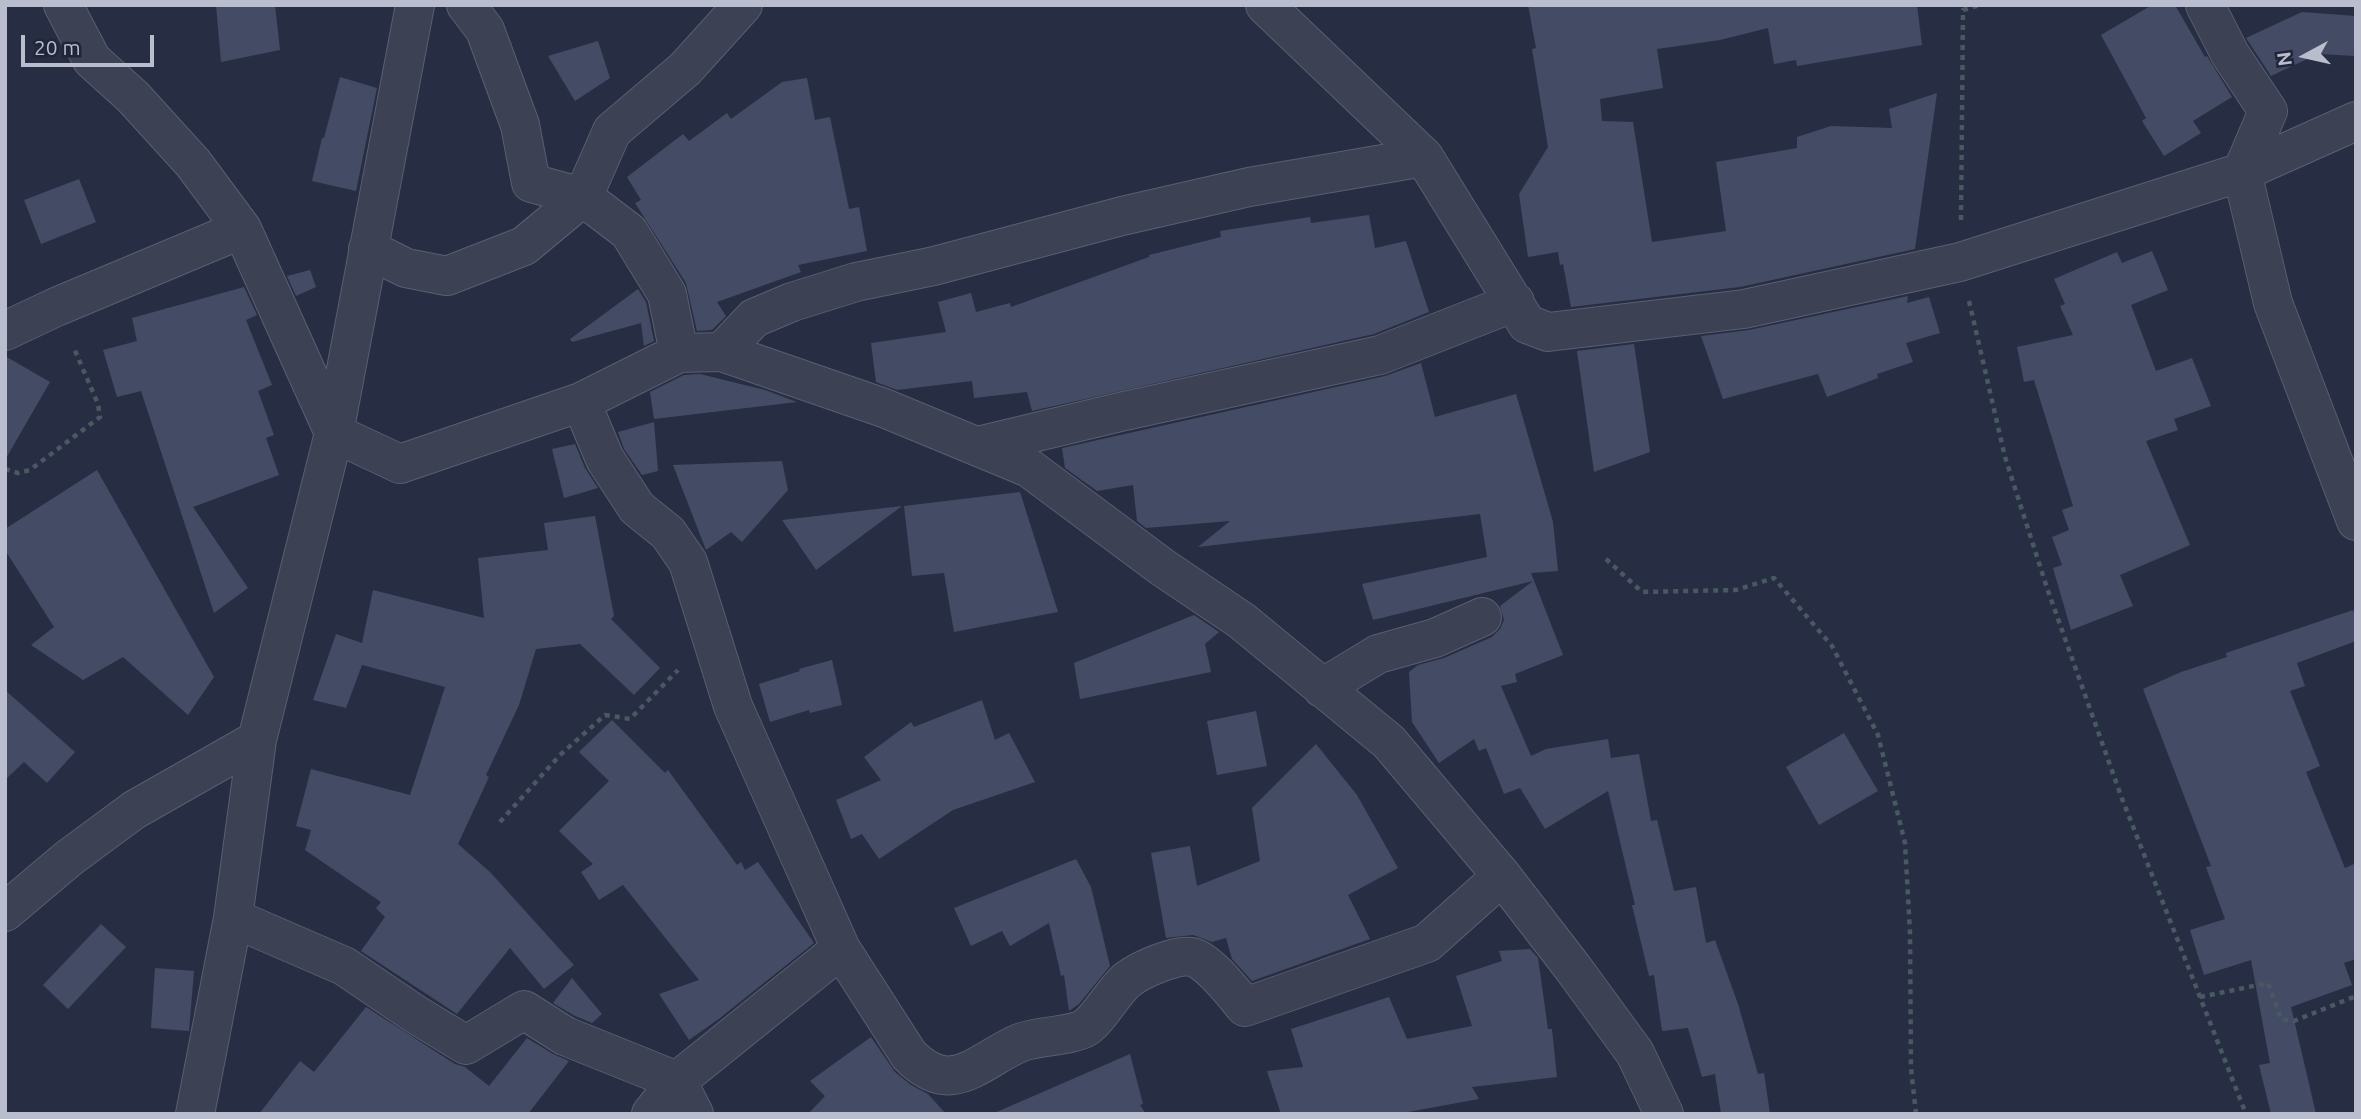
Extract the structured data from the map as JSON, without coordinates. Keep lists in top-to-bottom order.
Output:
{
  "scale_bar": "20 m",
  "north": "left"
}
